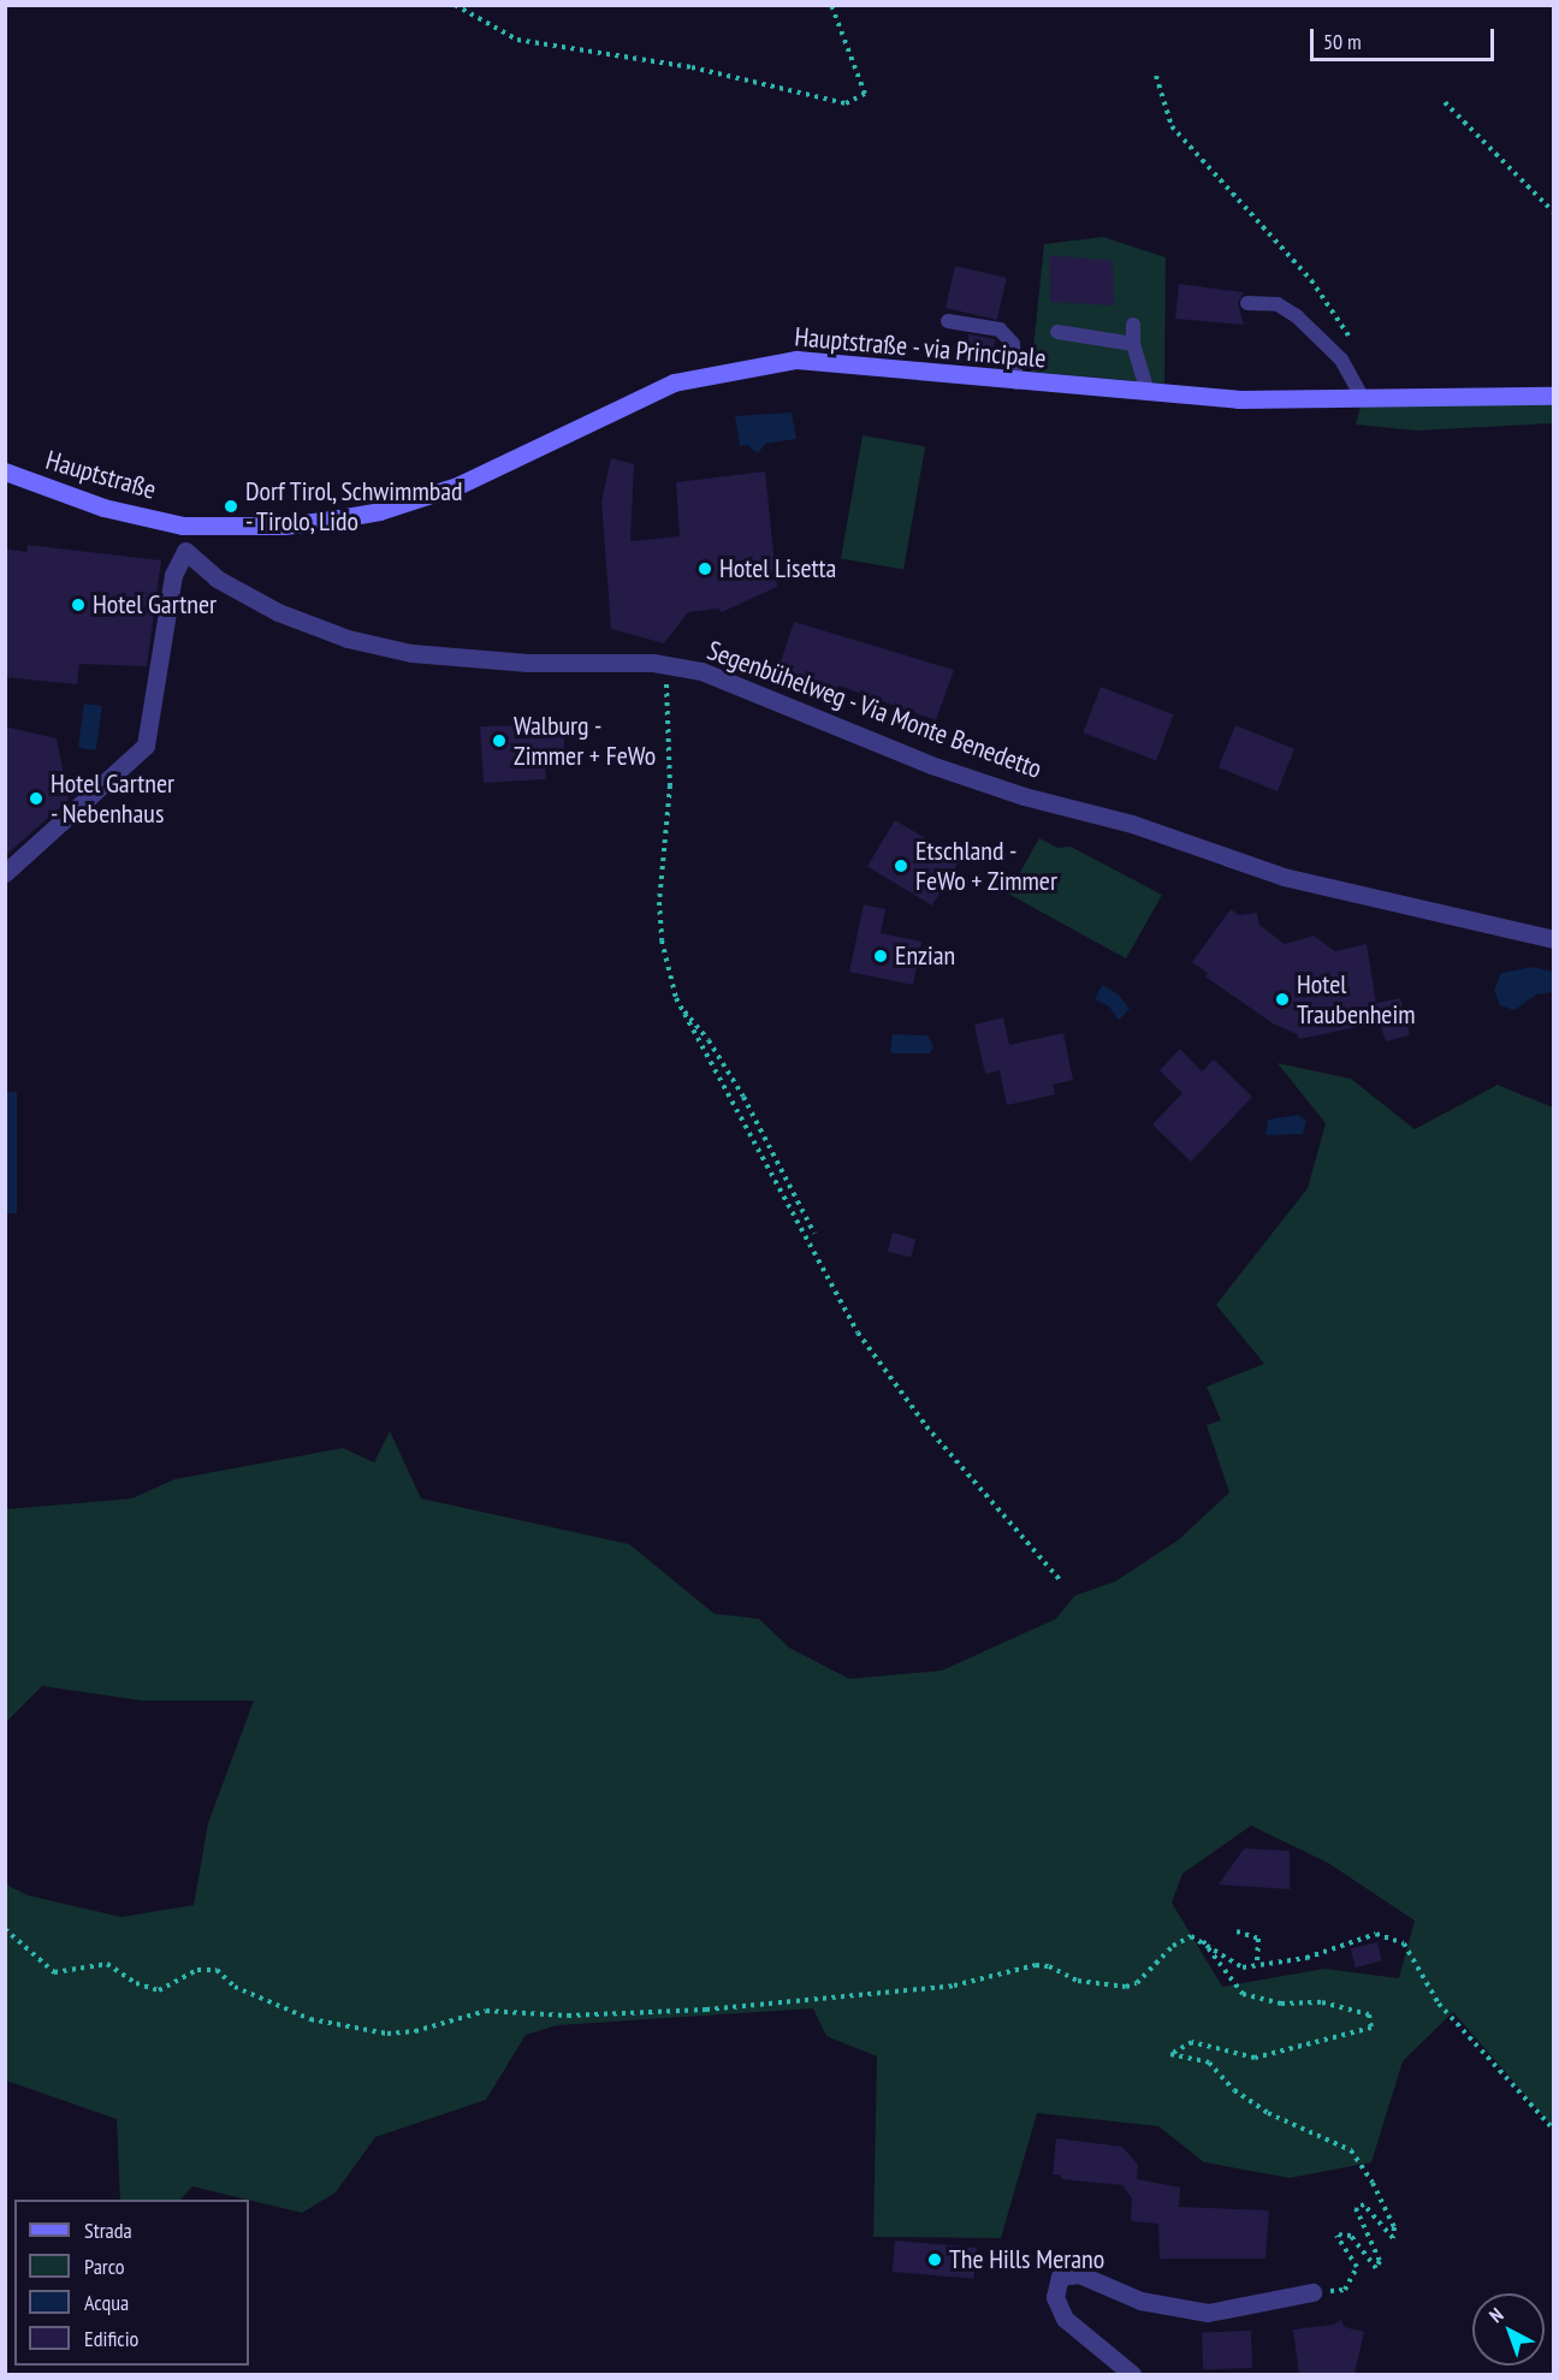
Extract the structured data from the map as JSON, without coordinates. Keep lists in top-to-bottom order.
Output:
{
  "streets": {
    "street": ["Hauptstraße - via Principale", "Hauptstraße", "Segenbühelweg - Via Monte Benedetto"]
  },
  "crossings": [
    ["Hauptstraße - via Principale", "Hauptstraße"]
  ],
  "places": [
    "Dorf Tirol, Schwimmbad - Tirolo, Lido",
    "Hotel Lisetta",
    "Hotel Gartner",
    "Walburg - Zimmer + FeWo",
    "Hotel Gartner - Nebenhaus",
    "Etschland - FeWo + Zimmer",
    "Enzian",
    "Hotel Traubenheim",
    "The Hills Merano"
  ],
  "legend": [
    "Strada",
    "Parco",
    "Acqua",
    "Edificio"
  ],
  "scale_bar": "50 m",
  "north": "top left"
}
